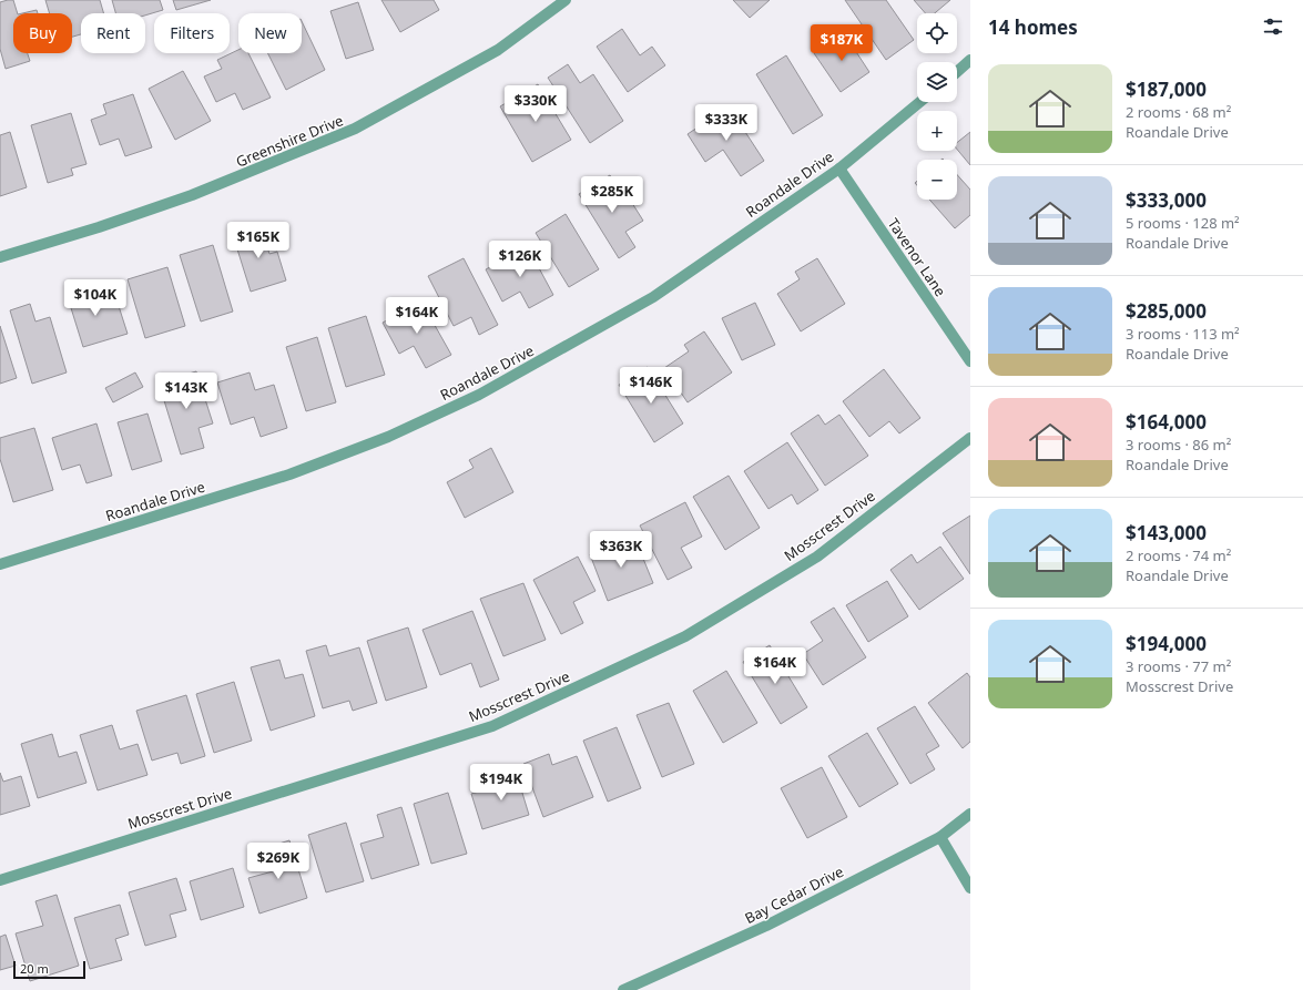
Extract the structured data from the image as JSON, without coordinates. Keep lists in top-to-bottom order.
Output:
{
  "streets": {
    "street": [
      "Greenshire Drive",
      "Roandale Drive",
      "Tavenor Lane",
      "Mosscrest Drive",
      "Bay Cedar Drive"
    ]
  },
  "crossings": [
    ["Roandale Drive", "Tavenor Lane"]
  ],
  "scale_bar": "20 m",
  "page": {
    "heading": "14 homes",
    "map_buttons": ["+", "−"],
    "chip": [
      "Buy",
      "Rent",
      "Filters",
      "New"
    ],
    "price": [
      "$187K",
      "$330K",
      "$333K",
      "$285K",
      "$165K",
      "$126K",
      "$104K",
      "$164K",
      "$146K",
      "$143K",
      "$363K",
      "$164K",
      "$194K",
      "$269K"
    ],
    "list": [
      {
        "name": "$187,000",
        "note": "2 rooms · 68 m² · Roandale Drive"
      },
      {
        "name": "$333,000",
        "note": "5 rooms · 128 m² · Roandale Drive"
      },
      {
        "name": "$285,000",
        "note": "3 rooms · 113 m² · Roandale Drive"
      },
      {
        "name": "$164,000",
        "note": "3 rooms · 86 m² · Roandale Drive"
      },
      {
        "name": "$143,000",
        "note": "2 rooms · 74 m² · Roandale Drive"
      },
      {
        "name": "$194,000",
        "note": "3 rooms · 77 m² · Mosscrest Drive"
      }
    ],
    "scale": "20 m"
  }
}
